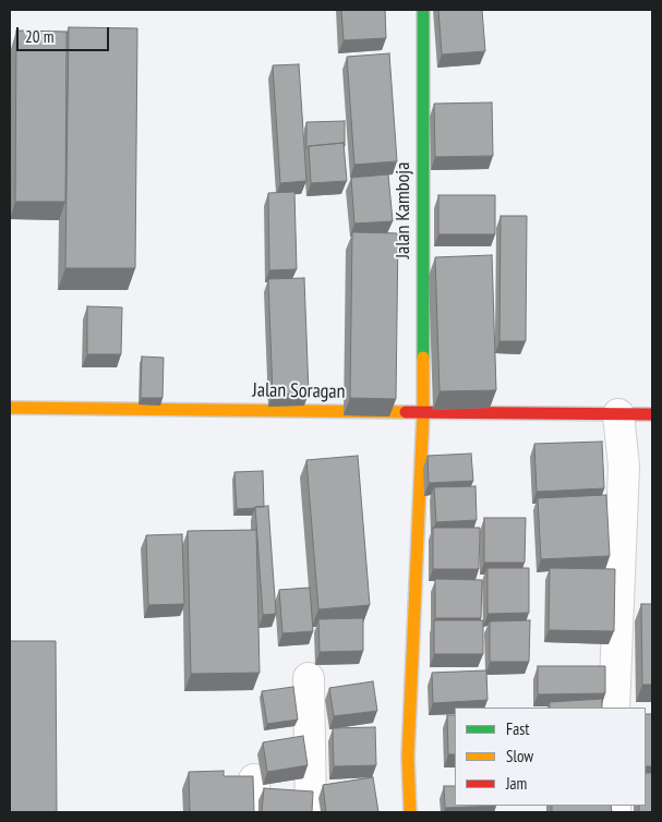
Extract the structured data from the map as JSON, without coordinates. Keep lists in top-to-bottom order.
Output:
{
  "streets": {
    "street": ["Jalan Kamboja", "Jalan Soragan"]
  },
  "crossings": [
    ["Jalan Kamboja", "Jalan Soragan"]
  ],
  "legend": ["Fast", "Slow", "Jam"],
  "scale_bar": "20 m"
}
